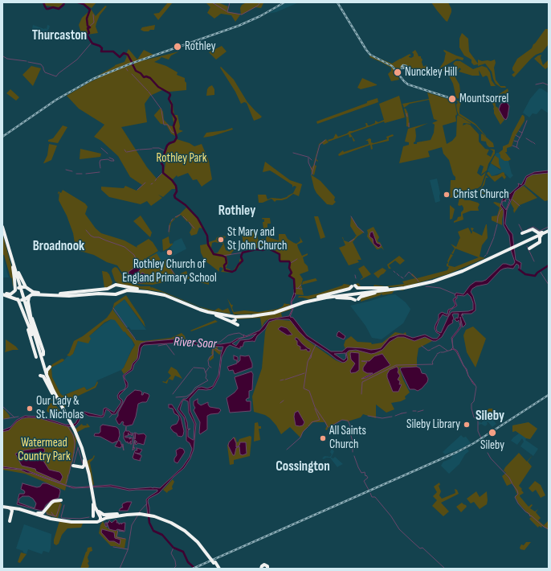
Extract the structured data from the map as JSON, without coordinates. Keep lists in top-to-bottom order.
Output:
{
  "districts": [
    "Thurcaston",
    "Rothley",
    "Broadnook",
    "Sileby",
    "Cossington"
  ],
  "water": ["River Soar"],
  "parks": ["Rothley Park", "Watermead Country Park"],
  "places": [
    "Rothley",
    "Nunckley Hill",
    "Mountsorrel",
    "Christ Church",
    "St Mary and St John Church",
    "Rothley Church of England Primary School",
    "Our Lady & St. Nicholas",
    "Sileby Library",
    "Sileby",
    "All Saints Church"
  ]
}
